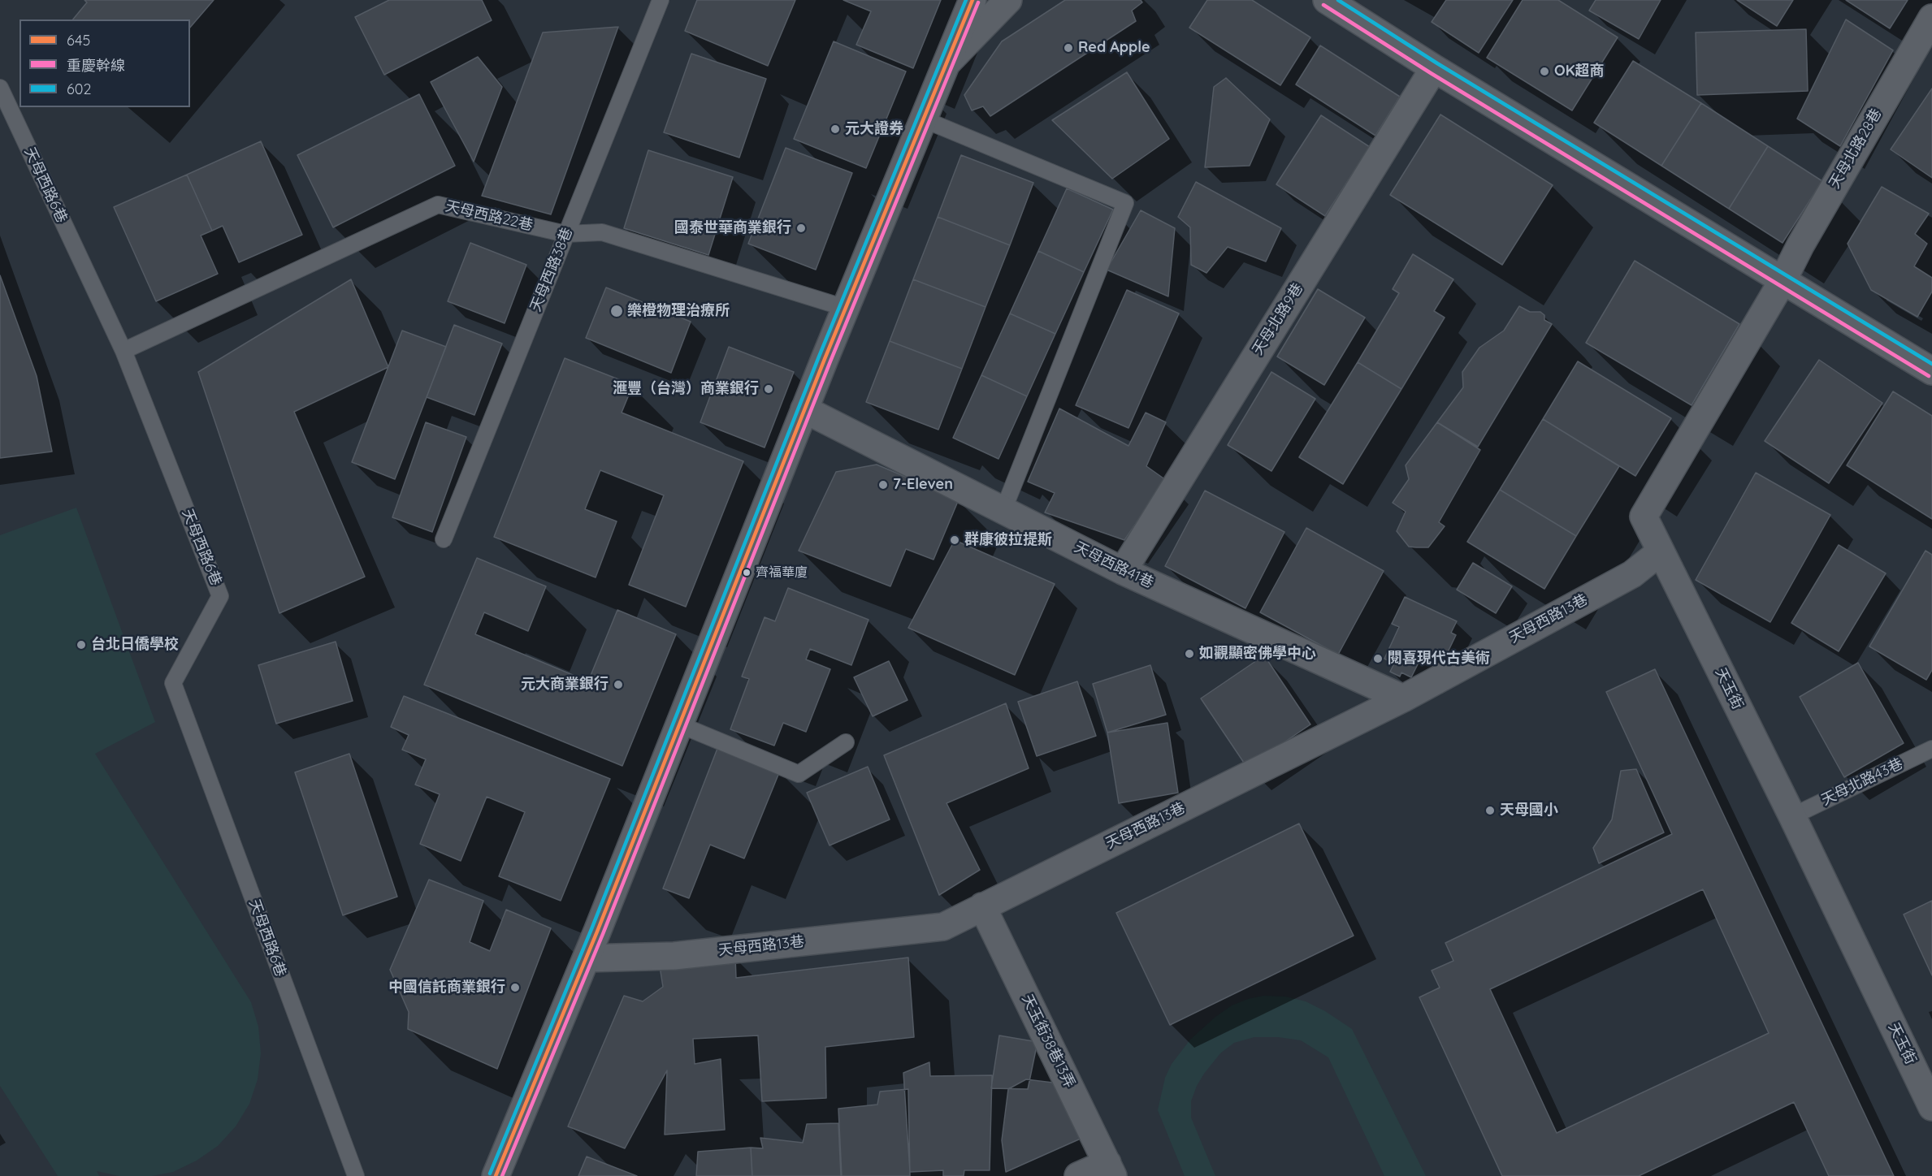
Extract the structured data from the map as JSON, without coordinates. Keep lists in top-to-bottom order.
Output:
{
  "streets": {
    "street": [
      "天母北路28巷",
      "天母北路9巷",
      "天母西路41巷",
      "天母西路13巷",
      "天玉街",
      "天玉街38巷13弄"
    ],
    "lane": [
      "天母西路6巷",
      "天母西路22巷",
      "天母西路38巷",
      "天母北路43巷"
    ]
  },
  "crossings": [
    ["天母北路28巷", "天玉街"],
    ["天母西路6巷", "天母西路22巷"],
    ["天母西路22巷", "天母西路38巷"],
    ["天母北路9巷", "天母西路41巷"],
    ["天母西路41巷", "天母西路13巷"],
    ["天母西路13巷", "天玉街"],
    ["天母西路13巷", "天玉街38巷13弄"],
    ["天玉街", "天母北路43巷"]
  ],
  "places": [
    "Red Apple",
    "OK超商",
    "元大證券",
    "國泰世華商業銀行",
    "樂橙物理治療所",
    "滙豐（台灣）商業銀行",
    "7-Eleven",
    "群康彼拉提斯",
    "齊福華廈",
    "台北日僑學校",
    "如觀顯密佛學中心",
    "閱喜現代古美術",
    "元大商業銀行",
    "天母國小",
    "中國信託商業銀行"
  ],
  "lines": ["transit line 645", "transit line 602", "transit line 重慶幹線"],
  "legend": ["645", "重慶幹線", "602"]
}
